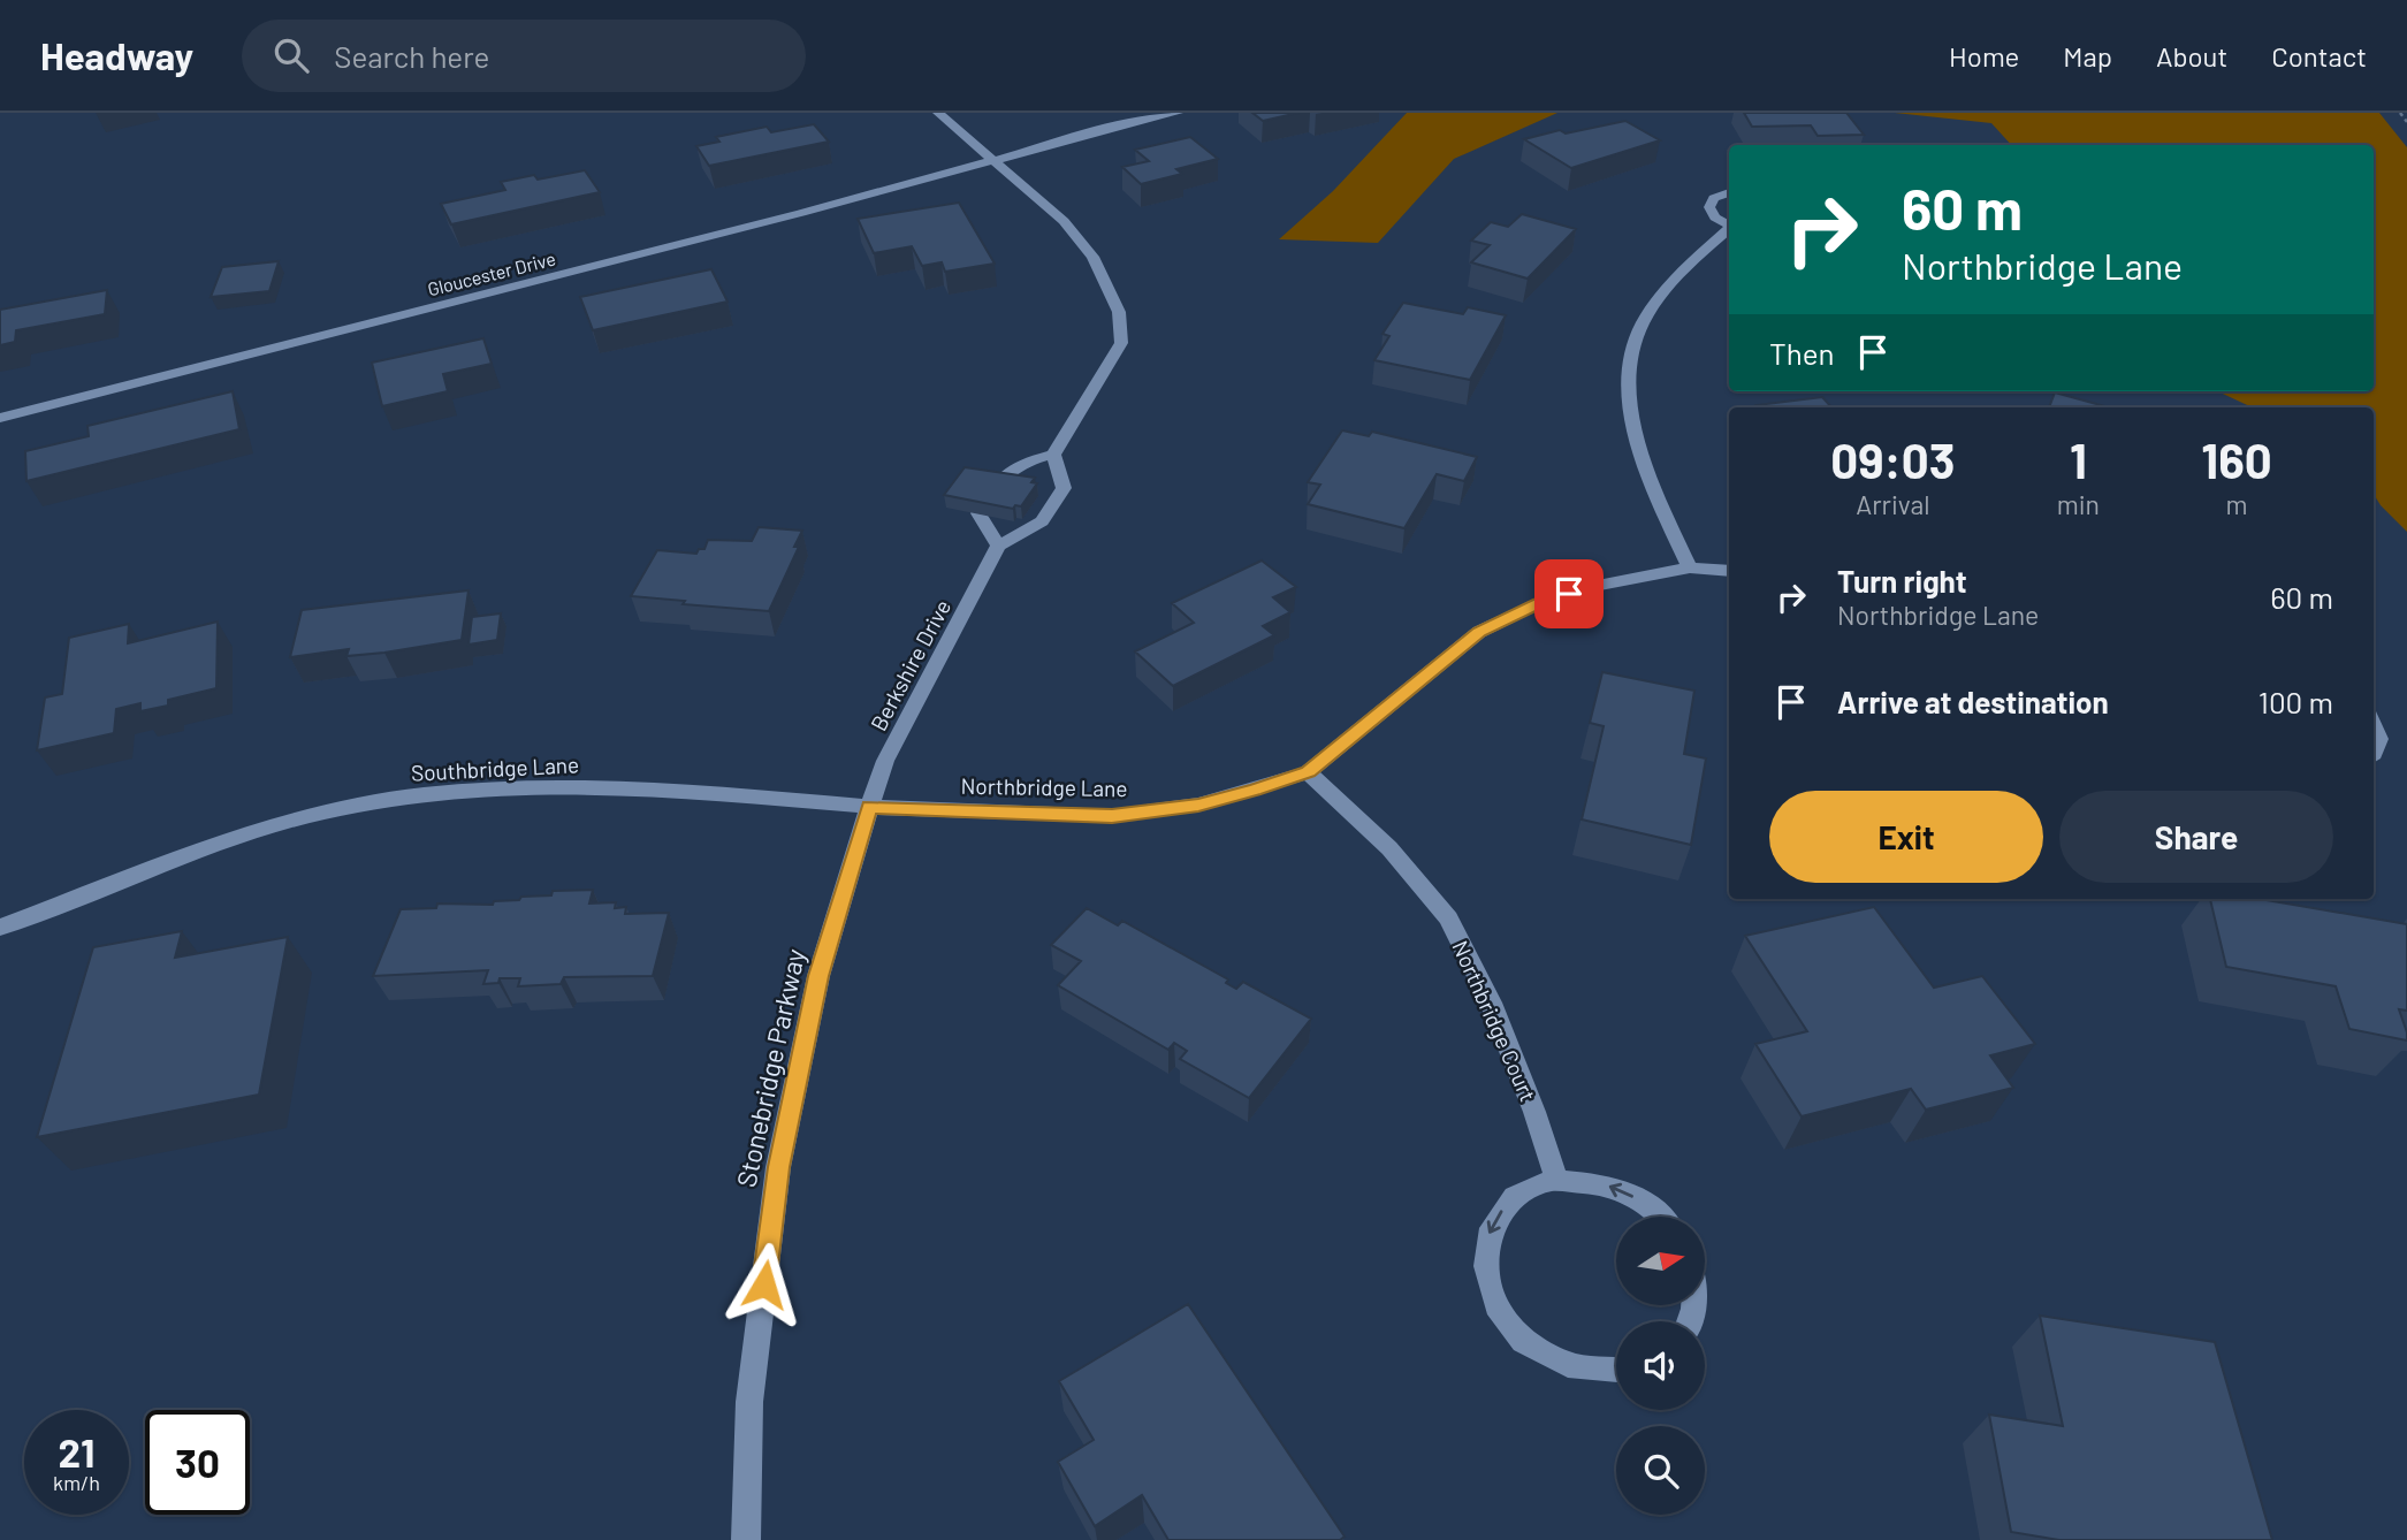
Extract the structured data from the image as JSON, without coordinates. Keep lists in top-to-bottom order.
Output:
{
  "streets": {
    "street": [
      "Gloucester Drive",
      "Berkshire Drive",
      "Southbridge Lane",
      "Northbridge Lane",
      "Northbridge Court",
      "Stonebridge Parkway"
    ]
  },
  "crossings": [
    ["Berkshire Drive", "Southbridge Lane"],
    ["Berkshire Drive", "Northbridge Lane"],
    ["Berkshire Drive", "Stonebridge Parkway"],
    ["Southbridge Lane", "Northbridge Lane"],
    ["Southbridge Lane", "Stonebridge Parkway"],
    ["Northbridge Lane", "Northbridge Court"],
    ["Northbridge Lane", "Stonebridge Parkway"]
  ],
  "north": "right",
  "page": {
    "header": "Headway",
    "search": "Search here",
    "nav": [
      "Home",
      "Map",
      "About",
      "Contact"
    ],
    "turn": ["60 m", "Northbridge Lane"],
    "then": "Then",
    "eta": [
      "09:03",
      "Arrival",
      "1",
      "min",
      "160",
      "m"
    ],
    "list": [
      {
        "name": "Turn right",
        "note": "Northbridge Lane",
        "value": "60 m"
      },
      {
        "name": "Arrive at destination",
        "value": "100 m"
      }
    ],
    "buttons": ["Exit", "Share"],
    "speed": "21 km/h",
    "limit": "30"
  }
}
